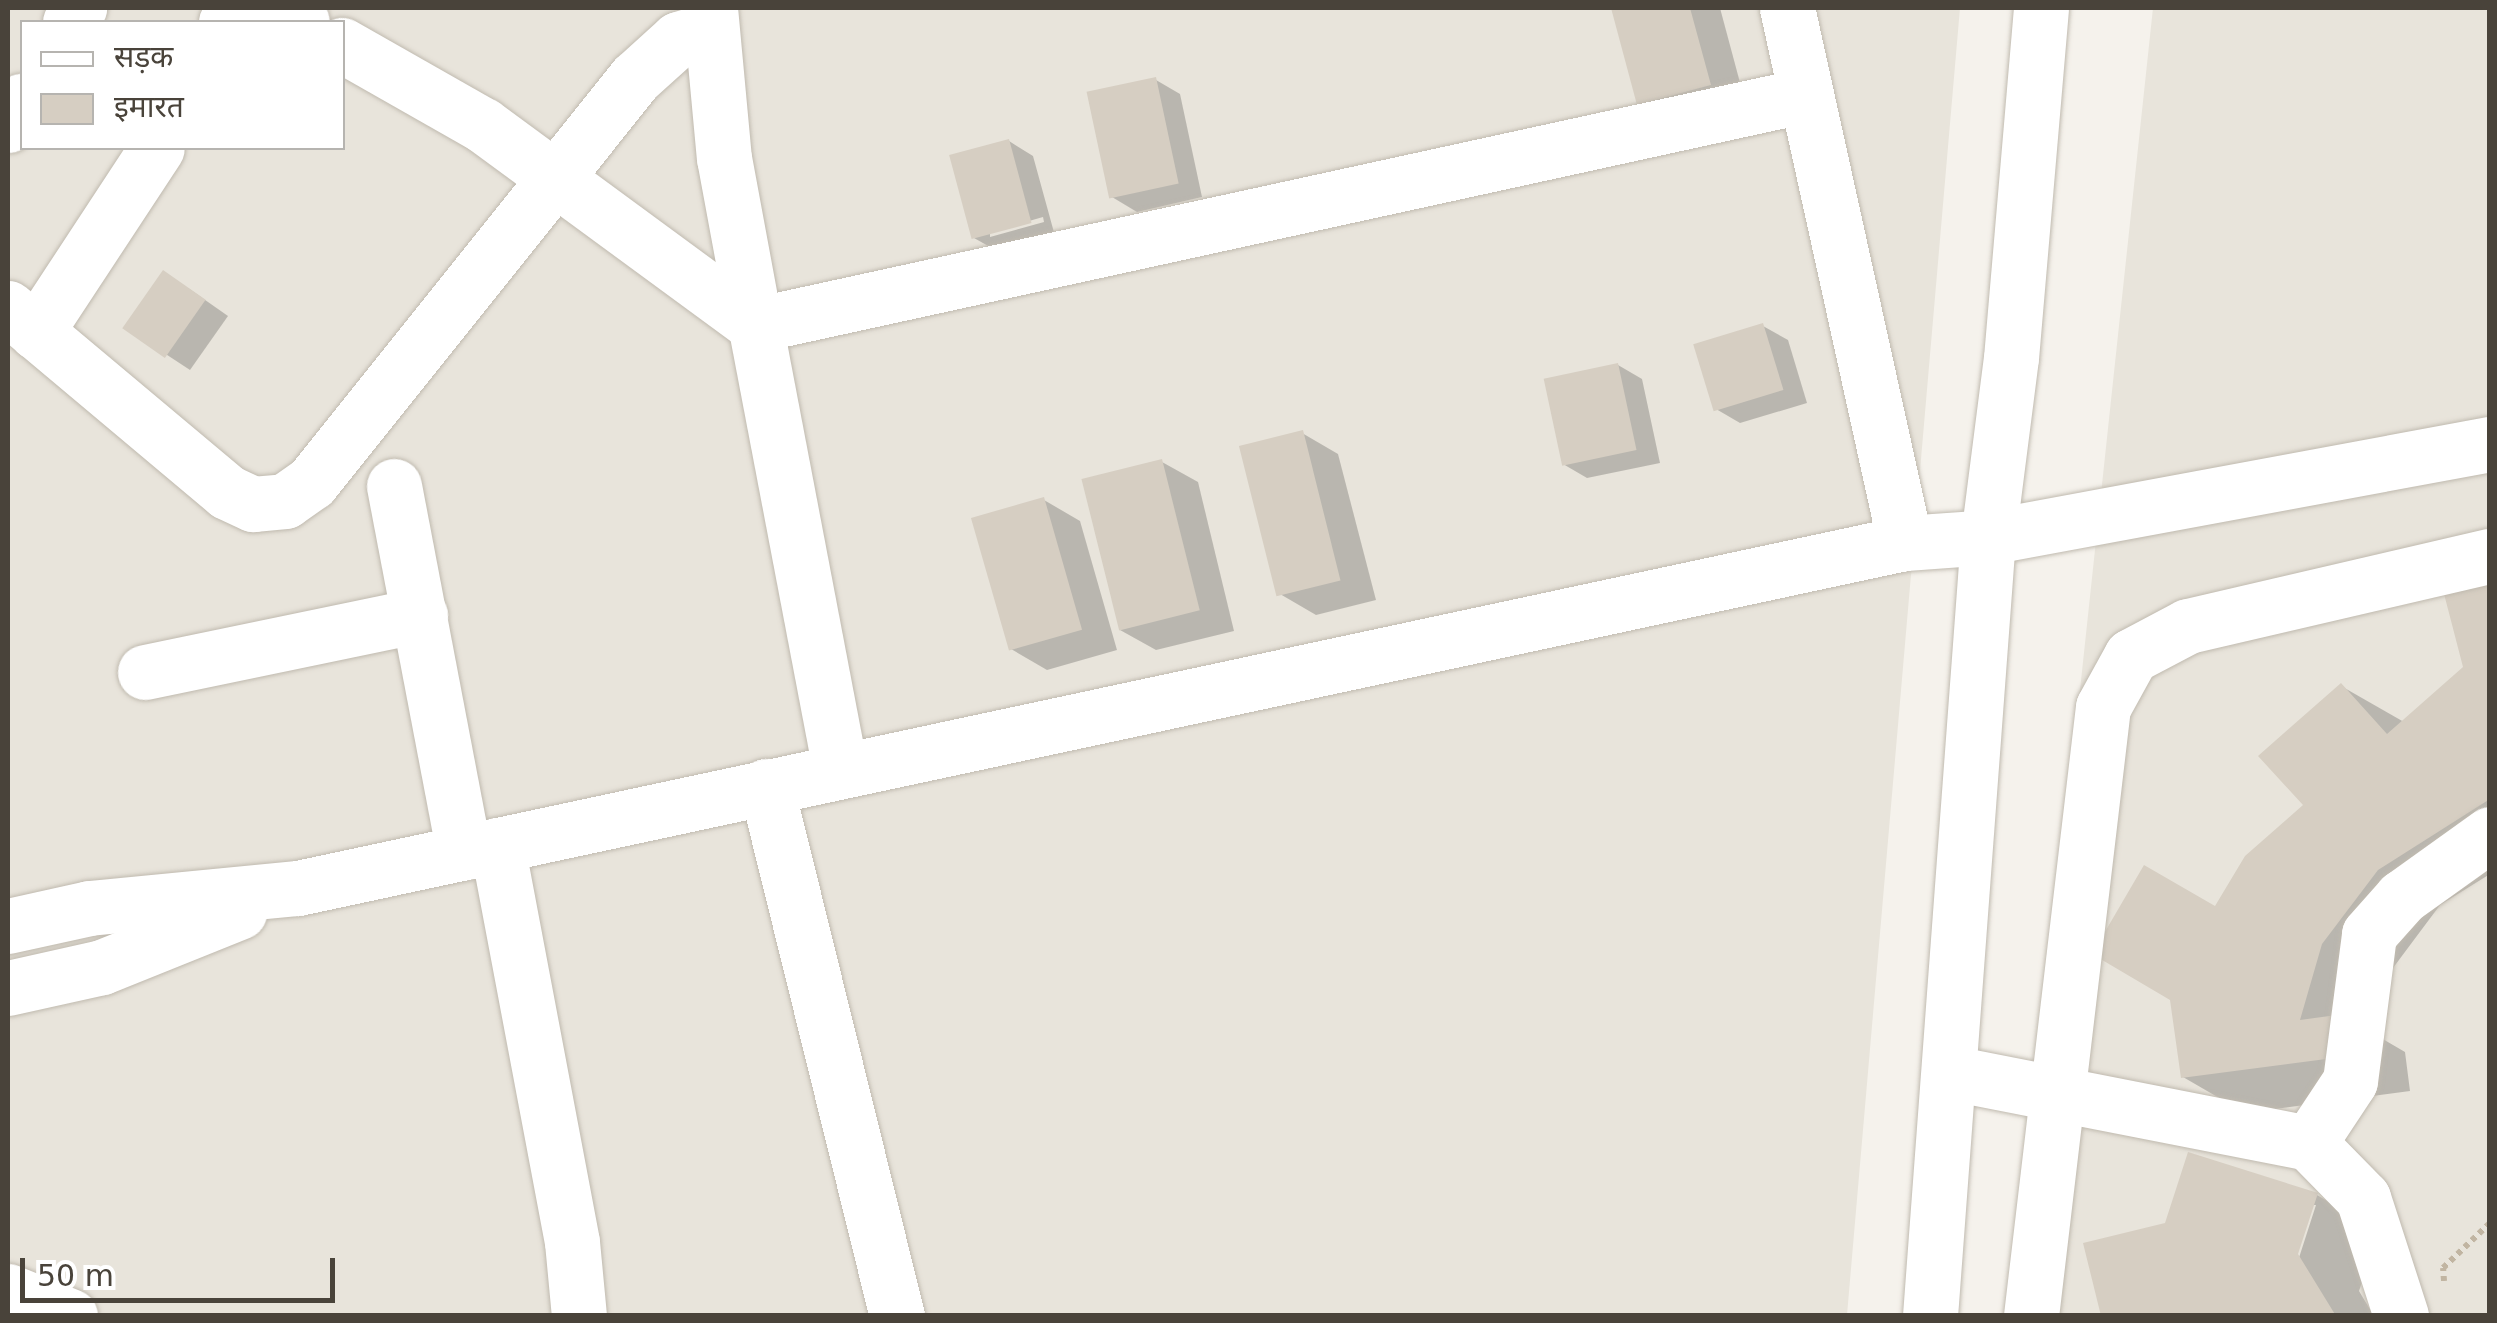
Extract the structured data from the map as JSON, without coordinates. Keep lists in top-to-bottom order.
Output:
{
  "legend": ["सड़क", "इमारत"],
  "scale_bar": "50 m"
}
